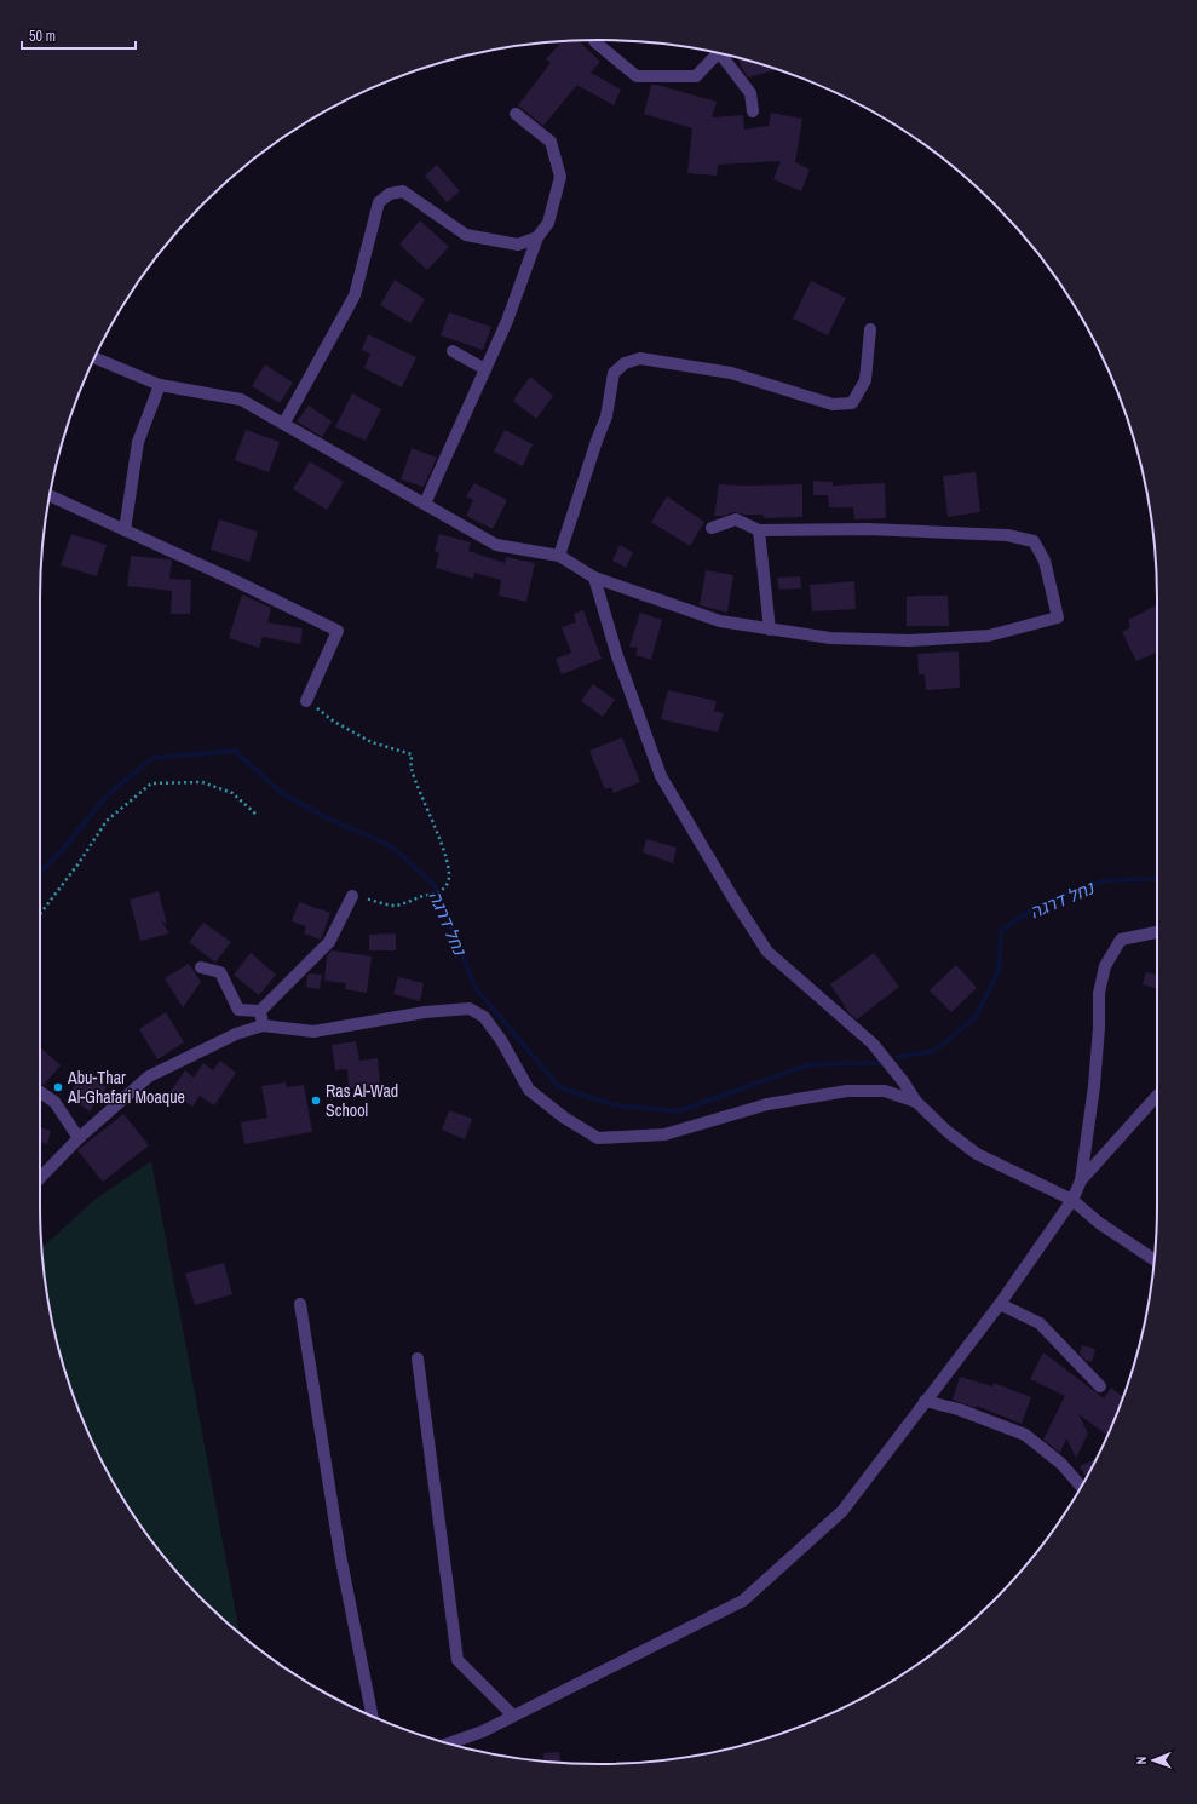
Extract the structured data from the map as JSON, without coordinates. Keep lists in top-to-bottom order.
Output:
{
  "water": ["נחל דרגה"],
  "places": ["Abu-Thar Al-Ghafari Moaque", "Ras Al-Wad School"],
  "scale_bar": "50 m",
  "north": "left"
}
